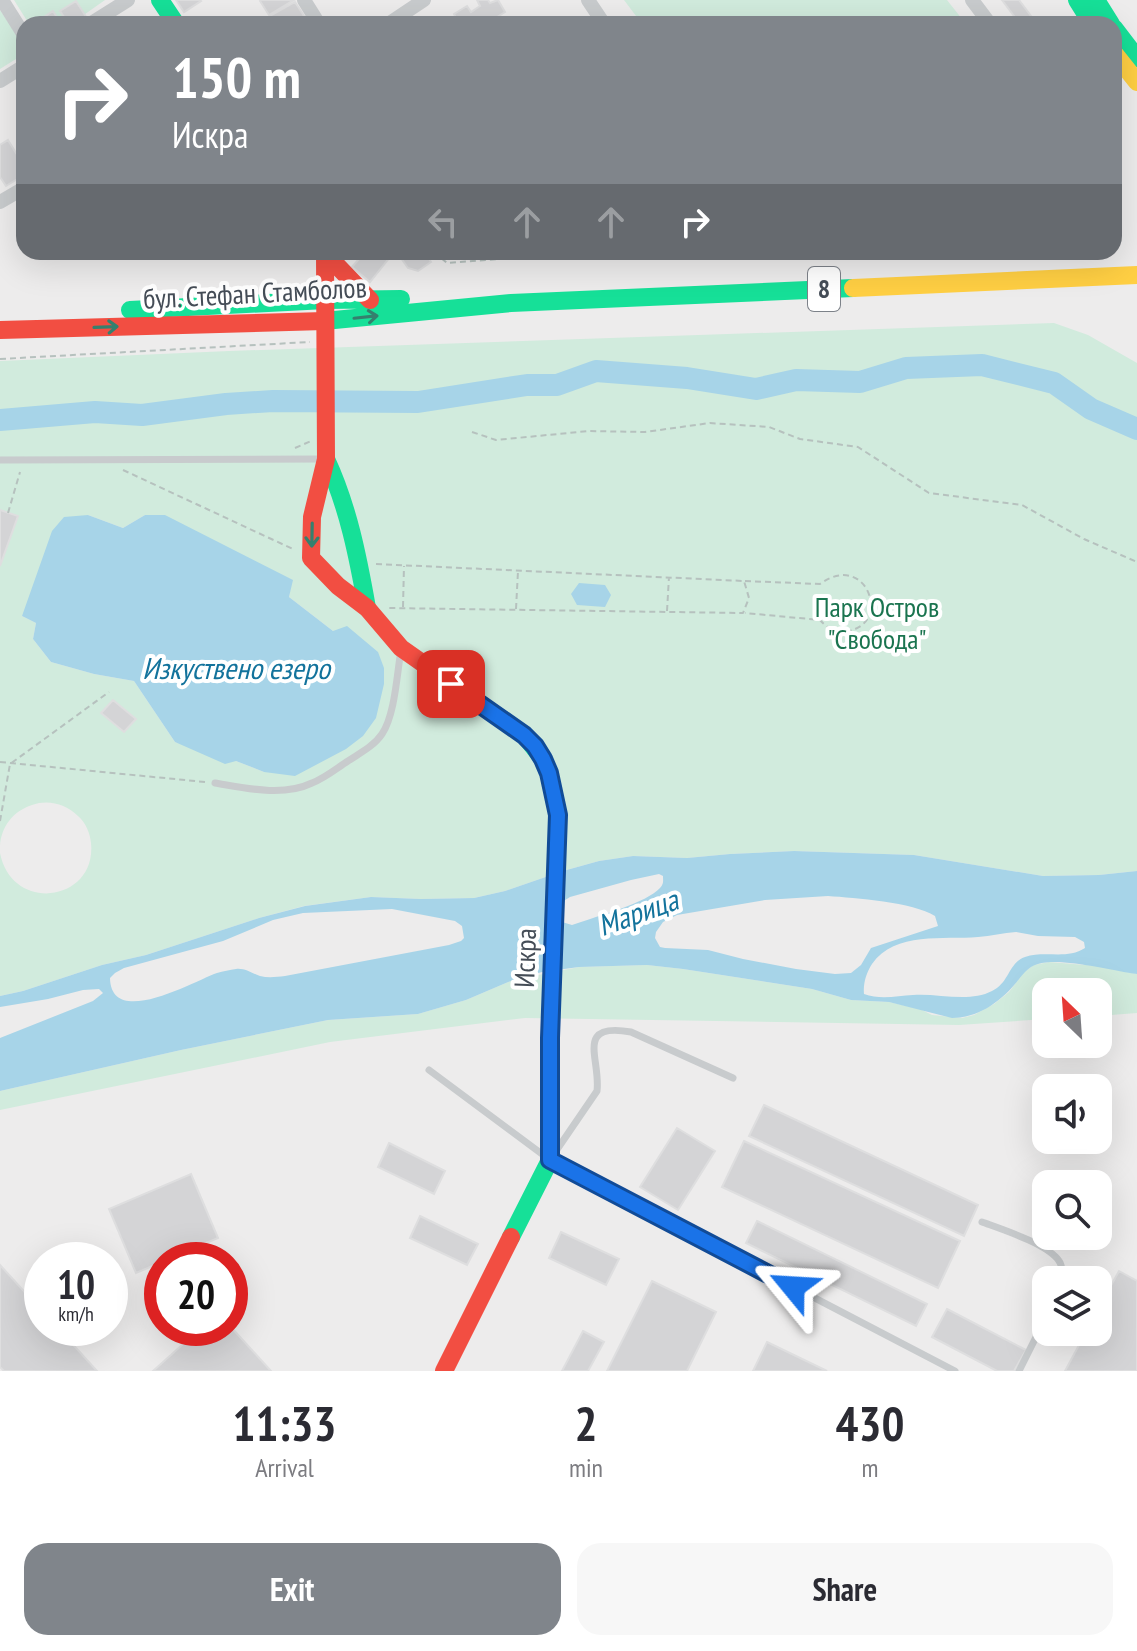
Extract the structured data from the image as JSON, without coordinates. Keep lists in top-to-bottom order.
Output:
{
  "streets": {
    "main road": ["8", "бул. Стефан Стамболов", "Искра"]
  },
  "water": ["Изкуствено езеро", "Марица"],
  "parks": ["Парк Остров \"Свобода\""],
  "north": "top left",
  "page": {
    "turn": ["150 m", "Искра"],
    "speed": "10 km/h",
    "limit": "20",
    "eta": [
      "11:33",
      "Arrival",
      "2",
      "min",
      "430",
      "m"
    ],
    "buttons": ["Exit", "Share"]
  }
}
